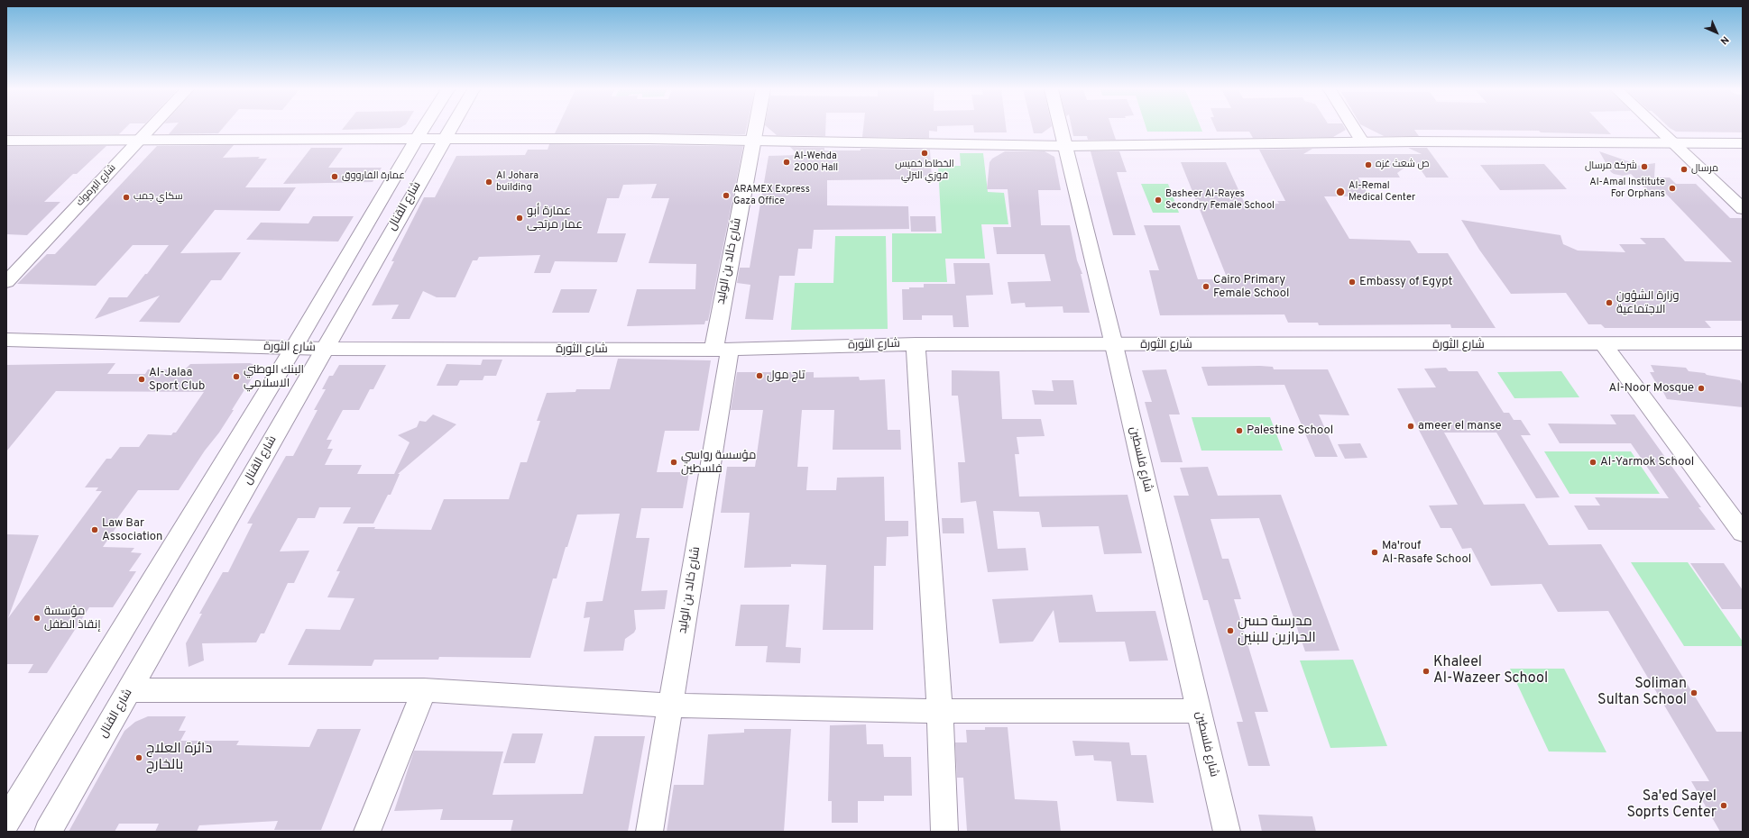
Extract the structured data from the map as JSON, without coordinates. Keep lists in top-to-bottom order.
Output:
{
  "streets": {
    "street": [
      "شارع اليرموك",
      "شارع القنال",
      "شارع خالد بن الوليد",
      "شارع الثورة",
      "شارع فلسطين"
    ]
  },
  "crossings": [
    ["شارع القنال", "شارع الثورة"],
    ["شارع خالد بن الوليد", "شارع الثورة"],
    ["شارع الثورة", "شارع فلسطين"]
  ],
  "places": [
    "الخطاط خميس فوزي النزلي",
    "Al-Wehda 2000 Hall",
    "ص شعث غزه",
    "شركة مرسال",
    "مرسال",
    "عمارة الفارووق",
    "Al Johara building",
    "Al-Amal Institute For Orphans",
    "Al-Remal Medical Center",
    "ARAMEX Express Gaza Office",
    "سكاي جمب",
    "Basheer Al-Rayes Secondry Female School",
    "عمارة أبو عمار مرتجى",
    "Embassy of Egypt",
    "Cairo Primary Female School",
    "وزارة الشؤون الاجتماعية",
    "تاج مول",
    "البنك الوطني الاسلامي",
    "Al-Jalaa Sport Club",
    "Al-Noor Mosque",
    "ameer el manse",
    "Palestine School",
    "مؤسسة رواسي فلسطين",
    "Al-Yarmok School",
    "Law Bar Association",
    "Ma'rouf Al-Rasafe School",
    "مؤسسة إنقاذ الطفل",
    "مدرسة حسن الحرازين للبنين",
    "Khaleel Al-Wazeer School",
    "Soliman Sultan School",
    "دائرة العلاج بالخارج",
    "Sa'ed Sayel Soprts Center"
  ],
  "north": "bottom right"
}
